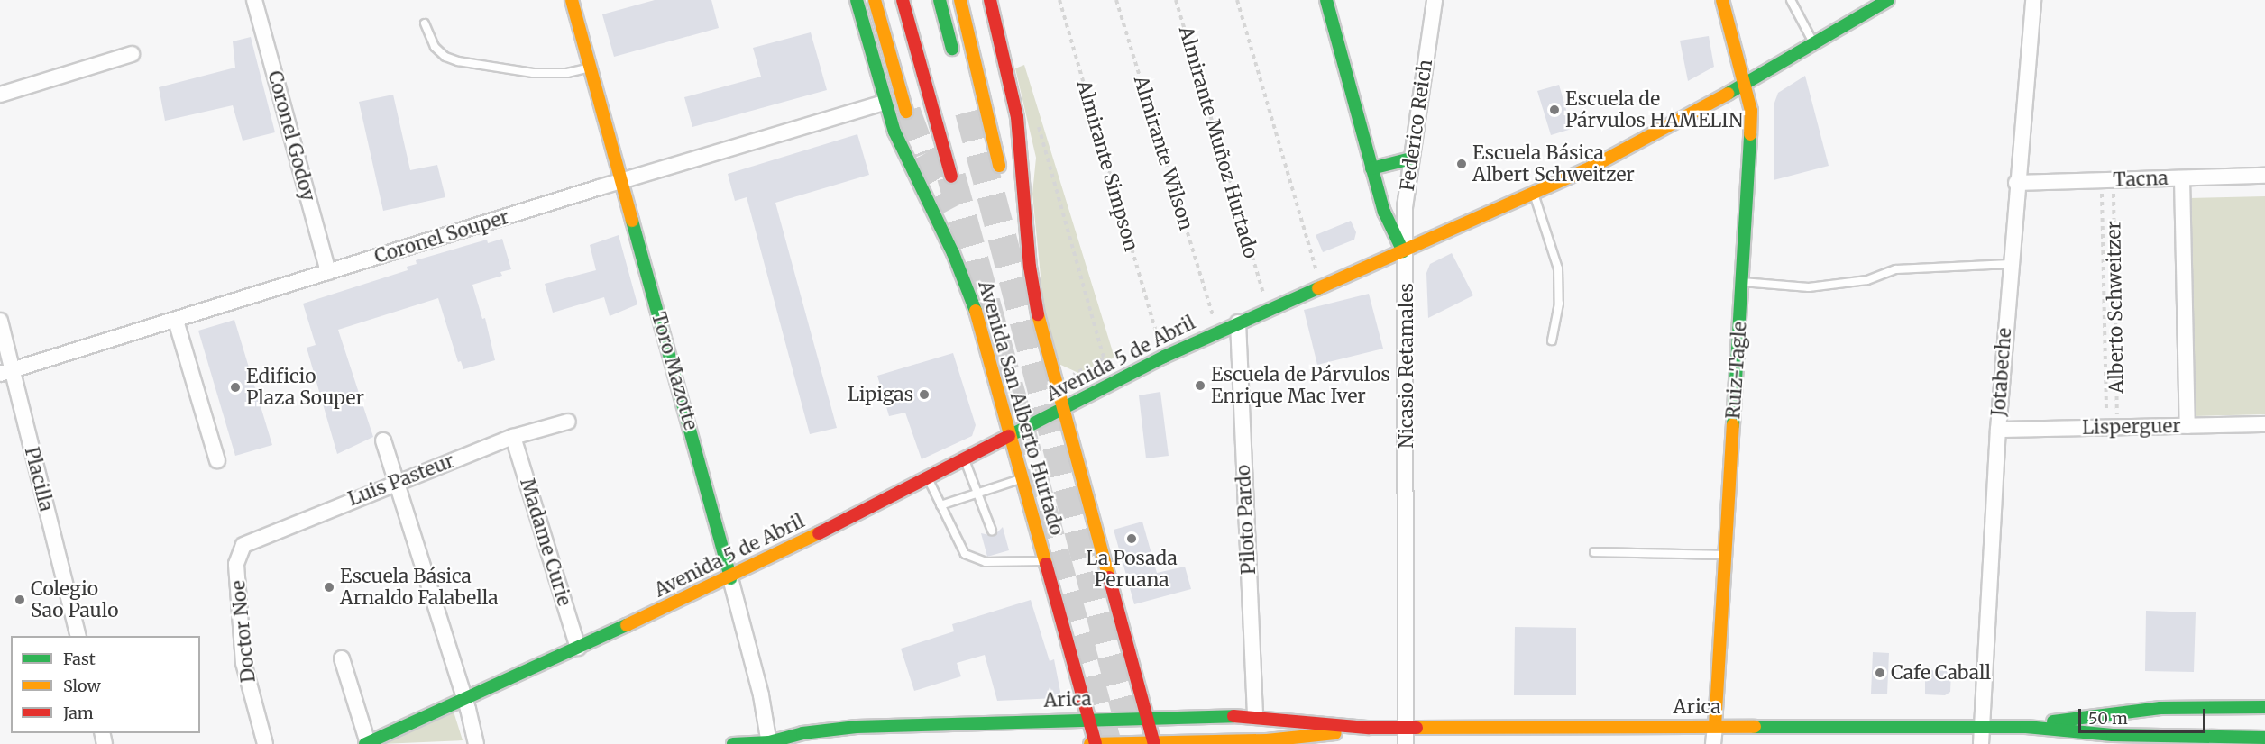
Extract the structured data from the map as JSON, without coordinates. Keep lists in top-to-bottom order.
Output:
{
  "streets": {
    "main road": [
      "Avenida 5 de Abril",
      "Nicasio Retamales",
      "Ruiz-Tagle",
      "Toro Mazotte",
      "Avenida San Alberto Hurtado",
      "Arica"
    ],
    "street": [
      "Federico Reich",
      "Coronel Godoy",
      "Tacna",
      "Coronel Souper",
      "Jotabeche",
      "Lisperguer",
      "Placilla",
      "Luis Pasteur",
      "Piloto Pardo",
      "Madame Curie",
      "Doctor Noe"
    ],
    "path": [
      "Almirante Muñoz Hurtado",
      "Almirante Wilson",
      "Almirante Simpson",
      "Alberto Schweitzer"
    ]
  },
  "crossings": [
    ["Federico Reich", "Avenida 5 de Abril"],
    ["Federico Reich", "Nicasio Retamales"],
    ["Coronel Godoy", "Coronel Souper"],
    ["Tacna", "Jotabeche"],
    ["Coronel Souper", "Toro Mazotte"],
    ["Coronel Souper", "Avenida San Alberto Hurtado"],
    ["Coronel Souper", "Placilla"],
    ["Avenida 5 de Abril", "Nicasio Retamales"],
    ["Avenida 5 de Abril", "Ruiz-Tagle"],
    ["Avenida 5 de Abril", "Toro Mazotte"],
    ["Avenida 5 de Abril", "Avenida San Alberto Hurtado"],
    ["Avenida 5 de Abril", "Piloto Pardo"],
    ["Avenida 5 de Abril", "Madame Curie"],
    ["Nicasio Retamales", "Arica"],
    ["Ruiz-Tagle", "Arica"],
    ["Toro Mazotte", "Arica"],
    ["Jotabeche", "Lisperguer"],
    ["Jotabeche", "Arica"],
    ["Avenida San Alberto Hurtado", "Arica"],
    ["Luis Pasteur", "Madame Curie"],
    ["Luis Pasteur", "Doctor Noe"],
    ["Piloto Pardo", "Arica"]
  ],
  "places": [
    "Escuela de Párvulos HAMELIN",
    "Escuela Básica Albert Schweitzer",
    "Escuela de Párvulos Enrique Mac Iver",
    "Edificio Plaza Souper",
    "Lipigas",
    "La Posada Peruana",
    "Escuela Básica Arnaldo Falabella",
    "Colegio Sao Paulo",
    "Cafe Caball"
  ],
  "legend": ["Fast", "Slow", "Jam"],
  "scale_bar": "50 m"
}
